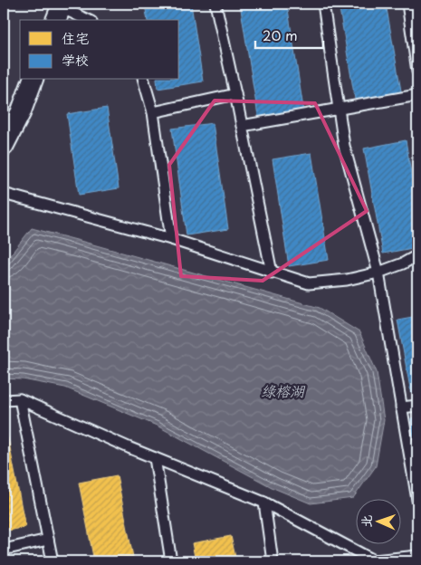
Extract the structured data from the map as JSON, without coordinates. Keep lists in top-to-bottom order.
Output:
{
  "water": ["绿榕湖"],
  "legend": ["住宅", "学校"],
  "scale_bar": "20 m",
  "north": "left"
}
